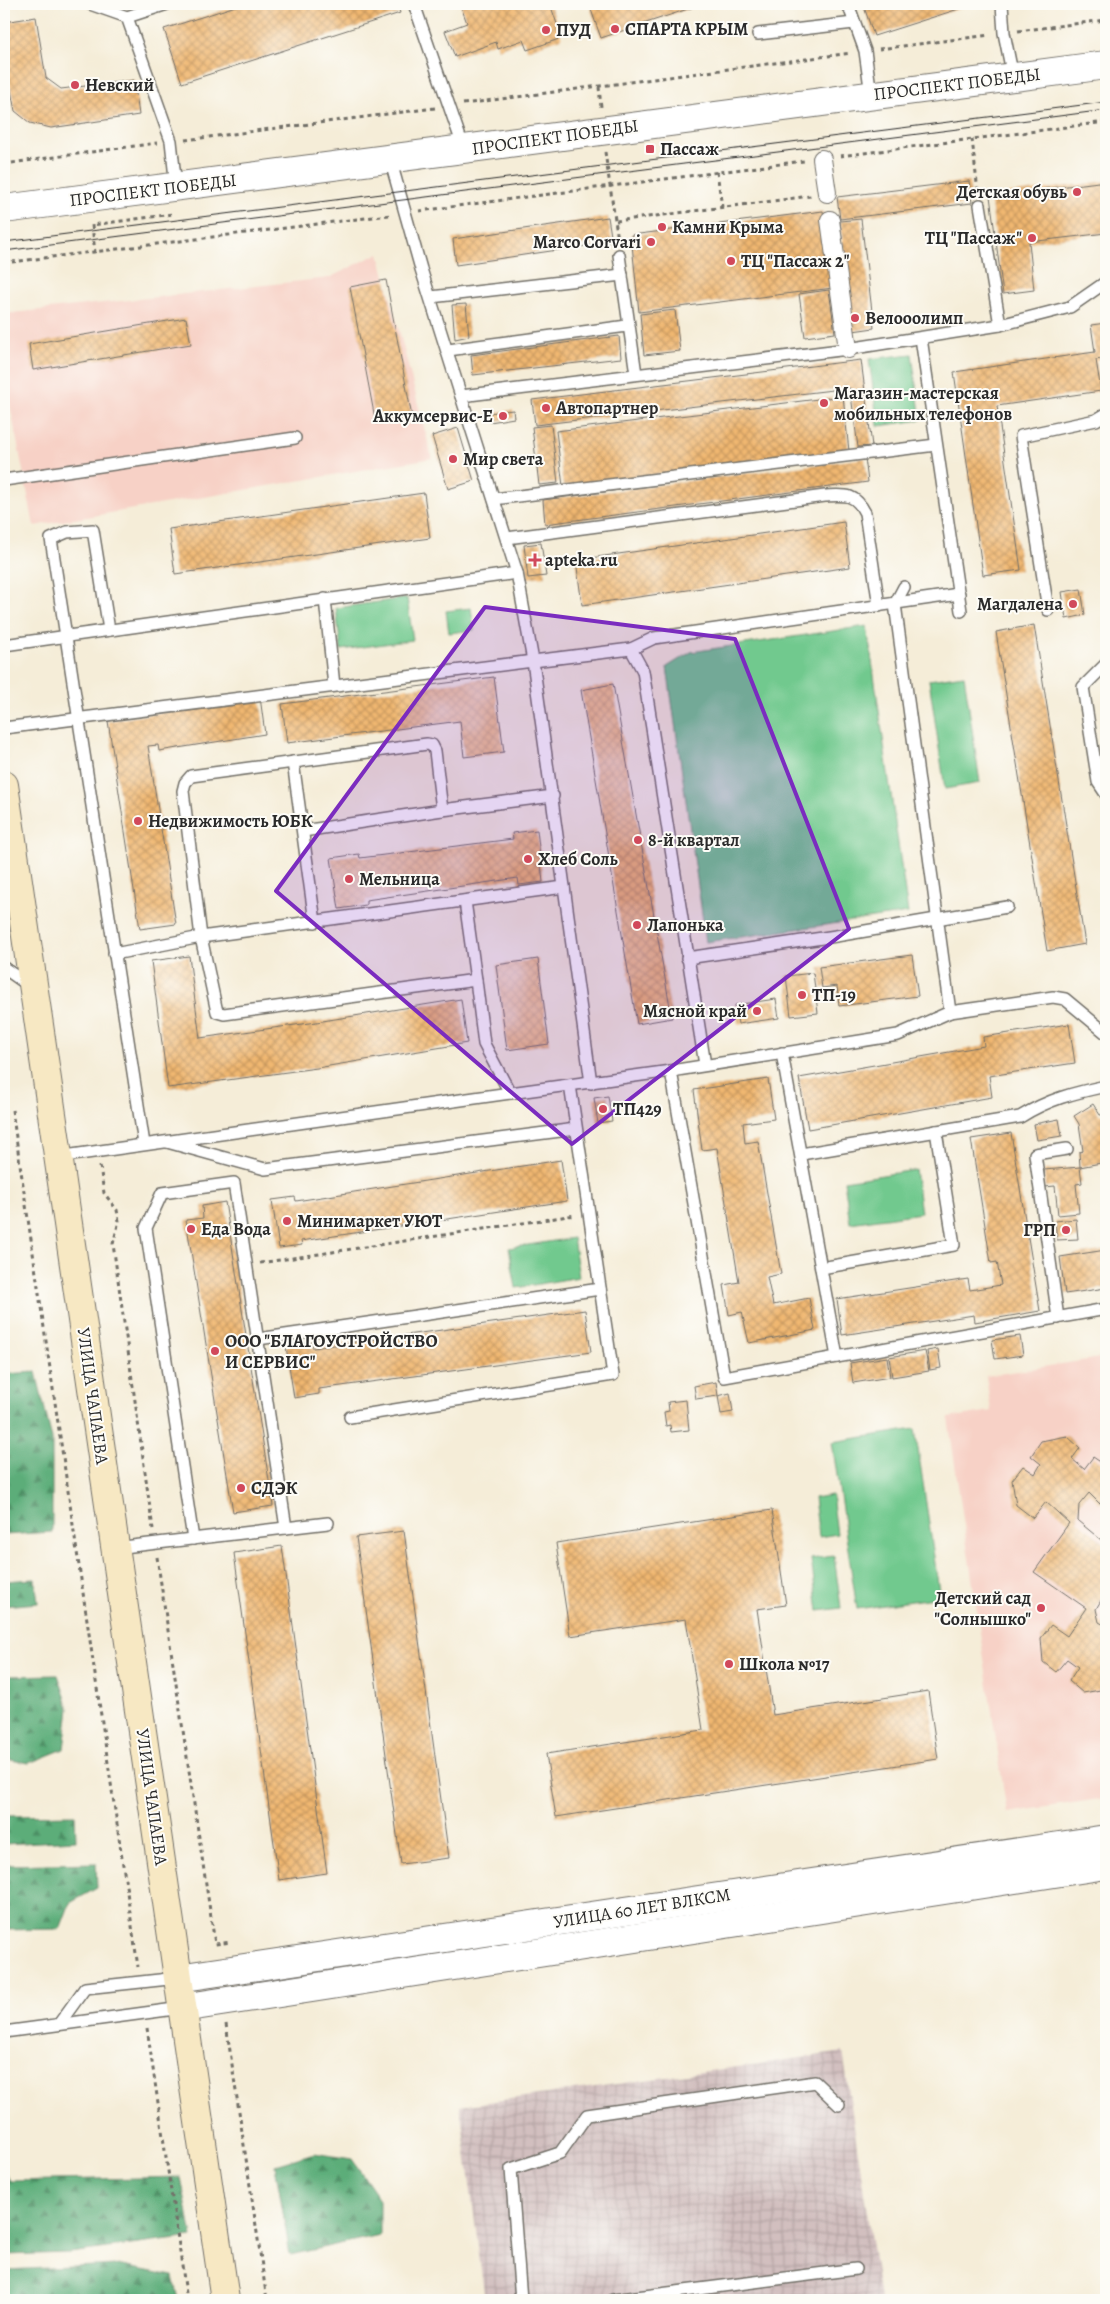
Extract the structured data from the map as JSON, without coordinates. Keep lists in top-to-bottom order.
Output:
{
  "streets": {
    "main road": ["УЛИЦА ЧАПАЕВА"],
    "street": ["ПРОСПЕКТ ПОБЕДЫ", "УЛИЦА 60 ЛЕТ ВЛКСМ"]
  },
  "crossings": [
    ["УЛИЦА ЧАПАЕВА", "УЛИЦА 60 ЛЕТ ВЛКСМ"]
  ],
  "places": {
    "other": [
      "СПАРТА КРЫМ",
      "ПУД",
      "Невский",
      "Детская обувь",
      "Камни Крыма",
      "ТЦ \"Пассаж\"",
      "Marco Corvari",
      "ТЦ \"Пассаж 2\"",
      "Велооолимп",
      "Магазин-мастерская мобильных телефонов",
      "Автопартнер",
      "Аккумсервис-Е",
      "Мир света",
      "Магдалена",
      "Недвижимость ЮБК",
      "8-й квартал",
      "Хлеб Соль",
      "Мельница",
      "Лапонька",
      "ТП-19",
      "Мясной край",
      "ТП429",
      "Минимаркет УЮТ",
      "Еда Вода",
      "ГРП",
      "ООО \"БЛАГОУСТРОЙСТВО И СЕРВИС\"",
      "СДЭК",
      "Детский сад \"Солнышко\"",
      "Школа №17"
    ],
    "transit": ["Пассаж"],
    "health": ["apteka.ru"]
  }
}
